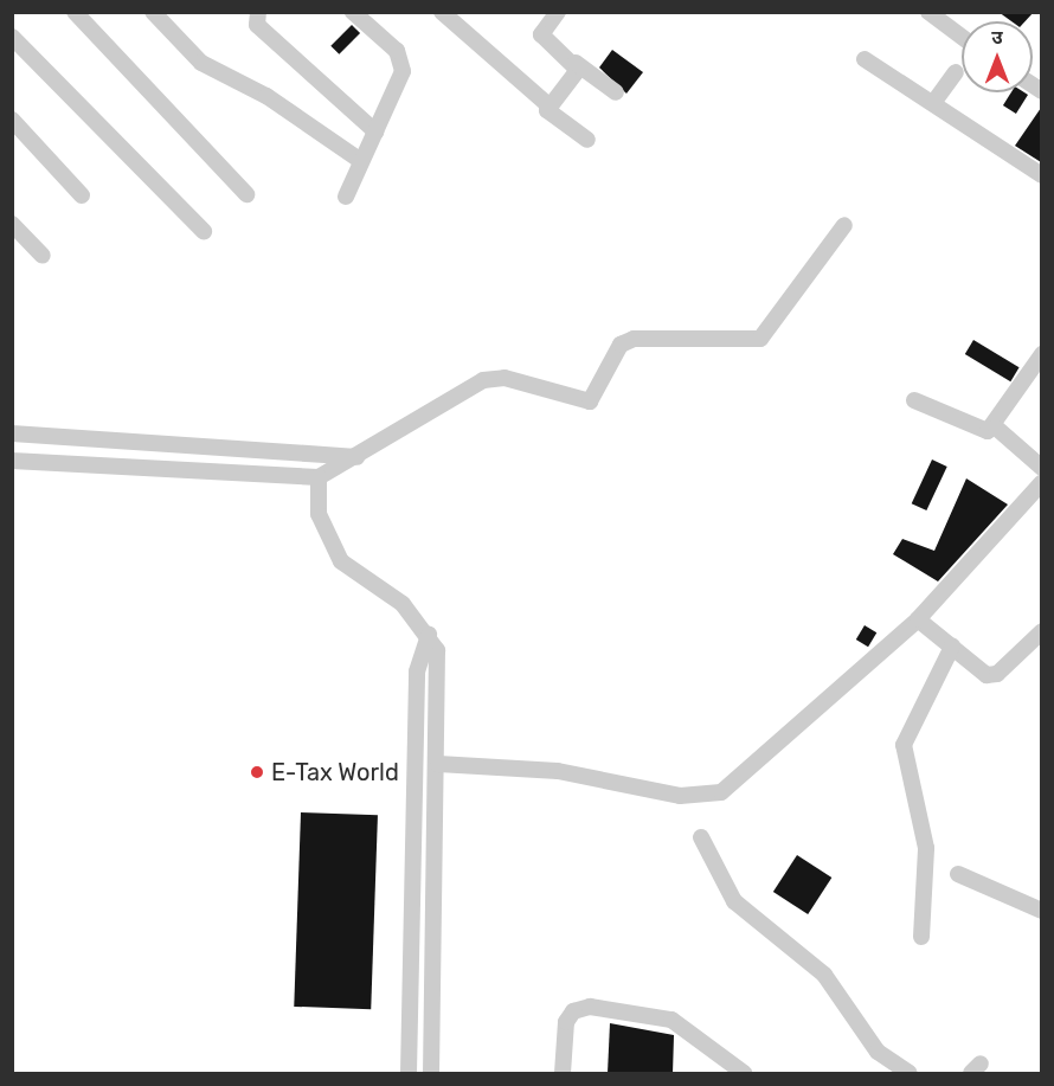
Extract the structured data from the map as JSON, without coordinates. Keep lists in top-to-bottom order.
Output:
{
  "places": ["E-Tax World"],
  "north": "top"
}
